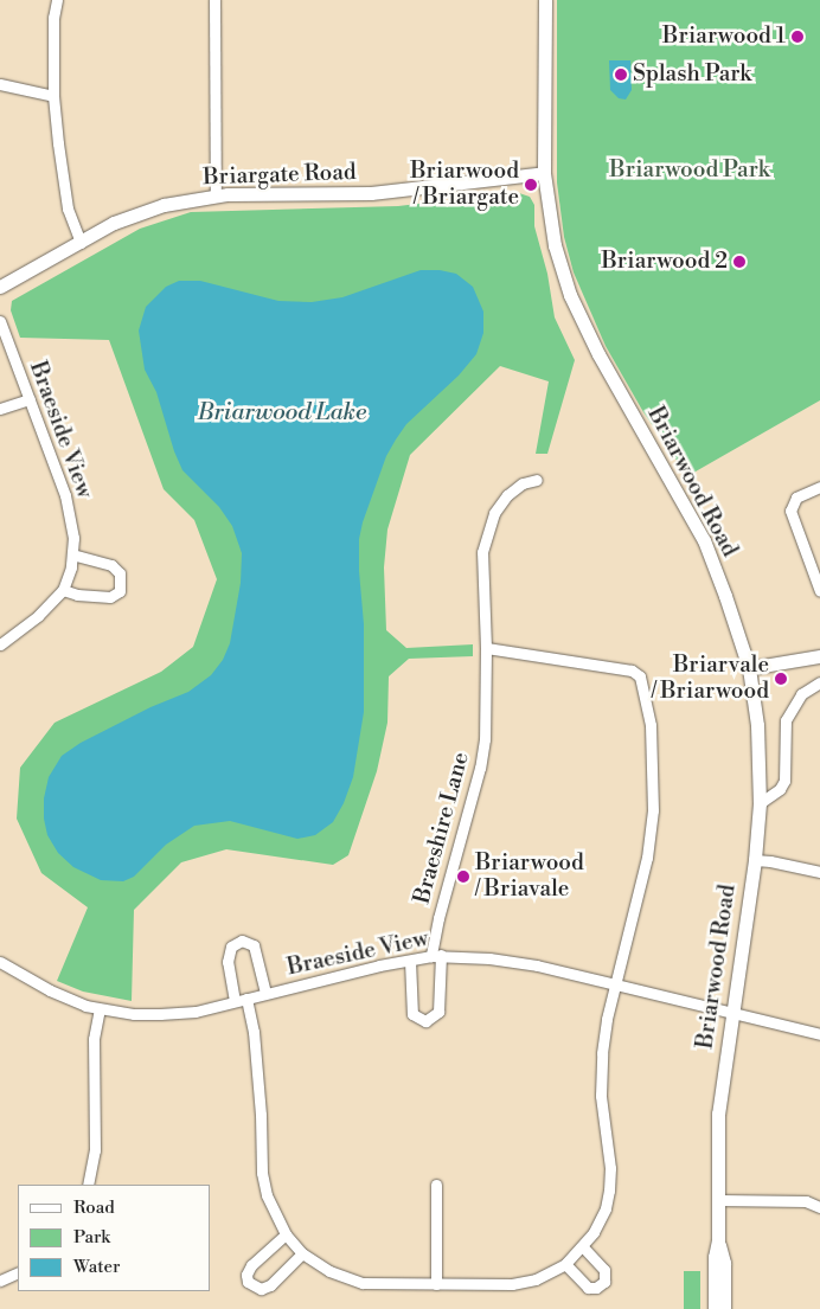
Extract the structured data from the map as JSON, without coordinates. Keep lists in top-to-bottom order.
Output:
{
  "streets": {
    "street": [
      "Briargate Road",
      "Braeside View",
      "Briarwood Road",
      "Braeshire Lane"
    ]
  },
  "crossings": [
    ["Briargate Road", "Briarwood Road"],
    ["Braeside View", "Briarwood Road"],
    ["Braeside View", "Braeshire Lane"]
  ],
  "water": ["Briarwood Lake"],
  "parks": ["Briarwood Park"],
  "places": [
    "Briarwood 1",
    "Splash Park",
    "Briarwood / Briargate",
    "Briarwood 2",
    "Briarvale / Briarwood",
    "Briarwood / Briavale"
  ],
  "legend": ["Road", "Park", "Water"]
}
